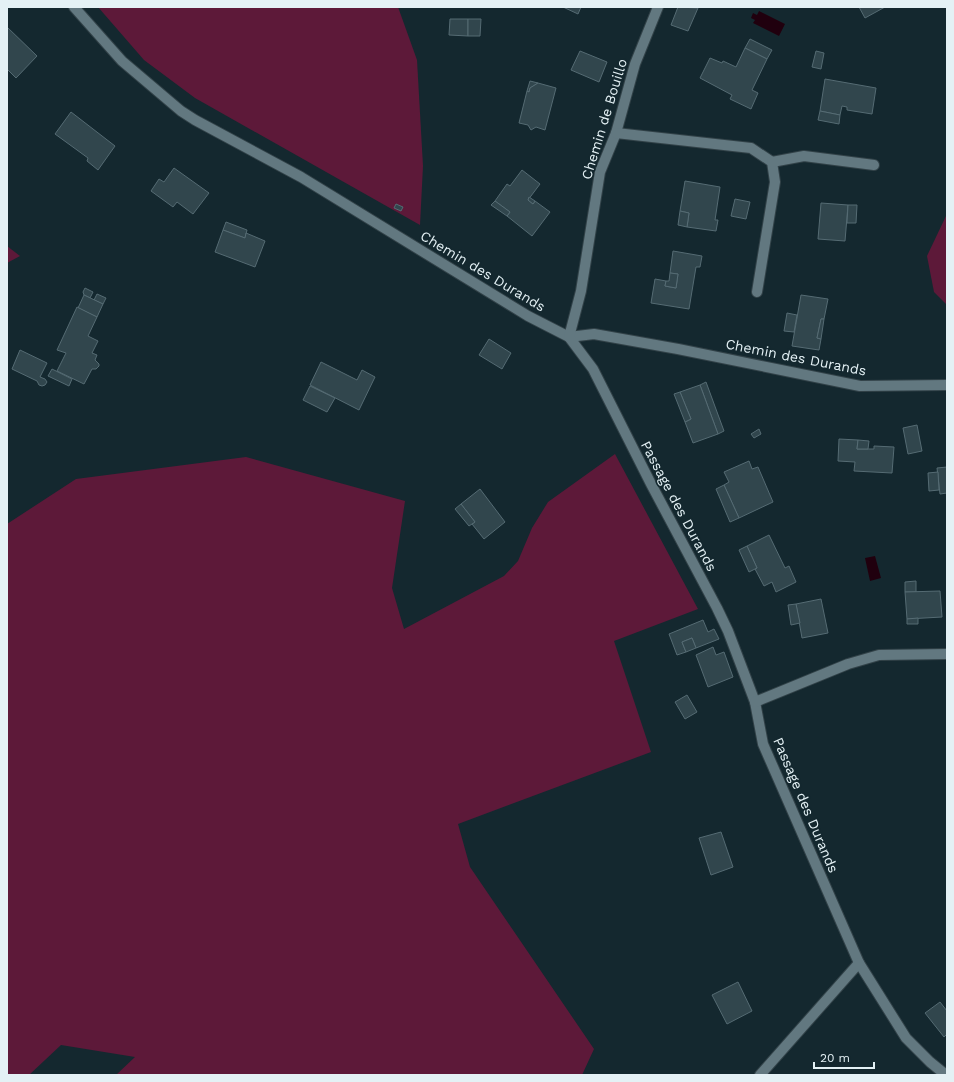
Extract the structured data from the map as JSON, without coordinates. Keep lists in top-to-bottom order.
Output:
{
  "streets": {
    "street": ["Chemin de Bouillo", "Chemin des Durands", "Passage des Durands"]
  },
  "crossings": [
    ["Chemin de Bouillo", "Chemin des Durands"],
    ["Chemin de Bouillo", "Passage des Durands"],
    ["Chemin des Durands", "Passage des Durands"]
  ],
  "scale_bar": "20 m"
}
